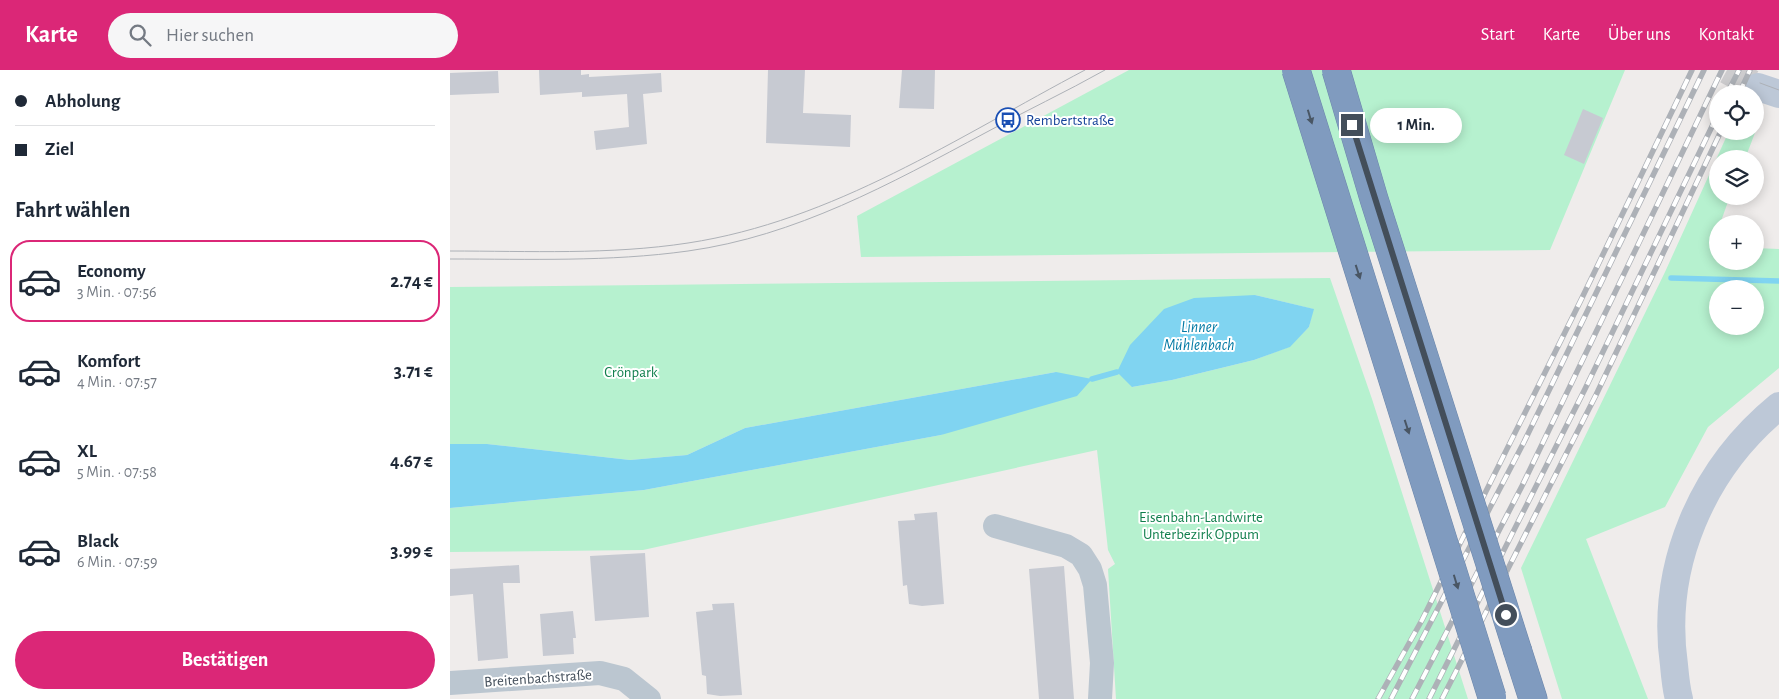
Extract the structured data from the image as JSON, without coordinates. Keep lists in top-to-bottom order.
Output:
{
  "streets": {
    "street": ["Breitenbachstraße"]
  },
  "water": ["Linner Mühlenbach"],
  "parks": ["Crönpark", "Eisenbahn-Landwirte Unterbezirk Oppum"],
  "places": {
    "bus stop": ["Rembertstraße"]
  },
  "page": {
    "header": "Karte",
    "search": "Hier suchen",
    "nav": [
      "Start",
      "Karte",
      "Über uns",
      "Kontakt"
    ],
    "banner": ["Abholung", "Ziel"],
    "map_buttons": ["+", "−"],
    "bubble": "1 Min.",
    "heading": "Fahrt wählen",
    "list": [
      {
        "name": "Economy",
        "note": "3 Min. · 07:56",
        "value": "2.74 €"
      },
      {
        "name": "Komfort",
        "note": "4 Min. · 07:57",
        "value": "3.71 €"
      },
      {
        "name": "XL",
        "note": "5 Min. · 07:58",
        "value": "4.67 €"
      },
      {
        "name": "Black",
        "note": "6 Min. · 07:59",
        "value": "3.99 €"
      }
    ],
    "buttons": "Bestätigen"
  }
}
